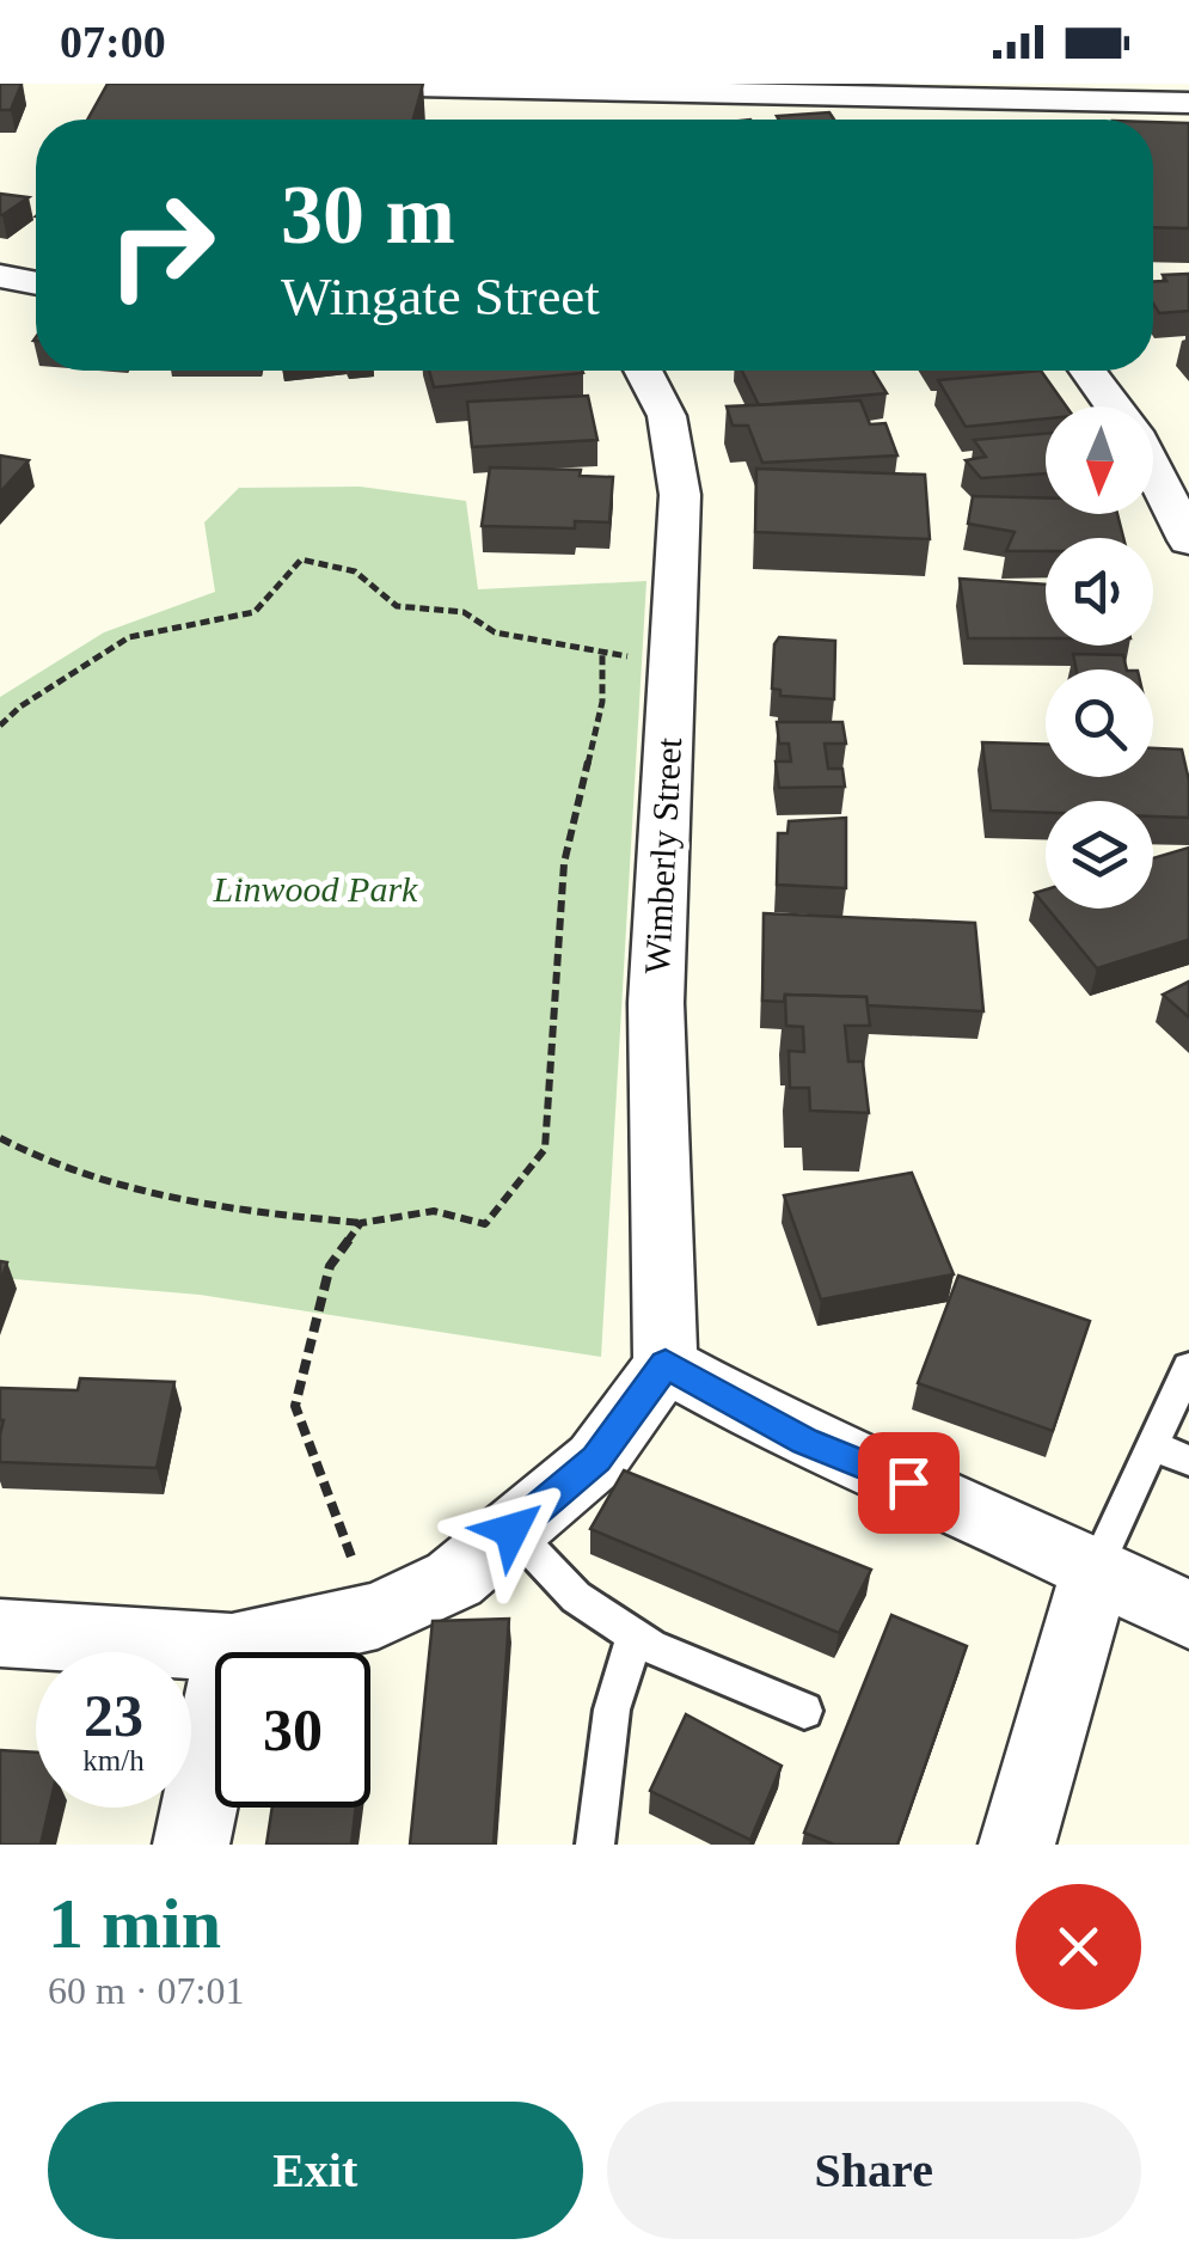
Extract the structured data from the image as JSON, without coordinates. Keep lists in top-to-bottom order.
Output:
{
  "streets": {
    "street": ["Wimberly Street"]
  },
  "parks": ["Linwood Park"],
  "north": "bottom",
  "page": {
    "status": "07:00",
    "turn": ["30 m", "Wingate Street"],
    "speed": "23 km/h",
    "limit": "30",
    "heading": ["1 min", "60 m · 07:01"],
    "buttons": ["Exit", "Share"]
  }
}
